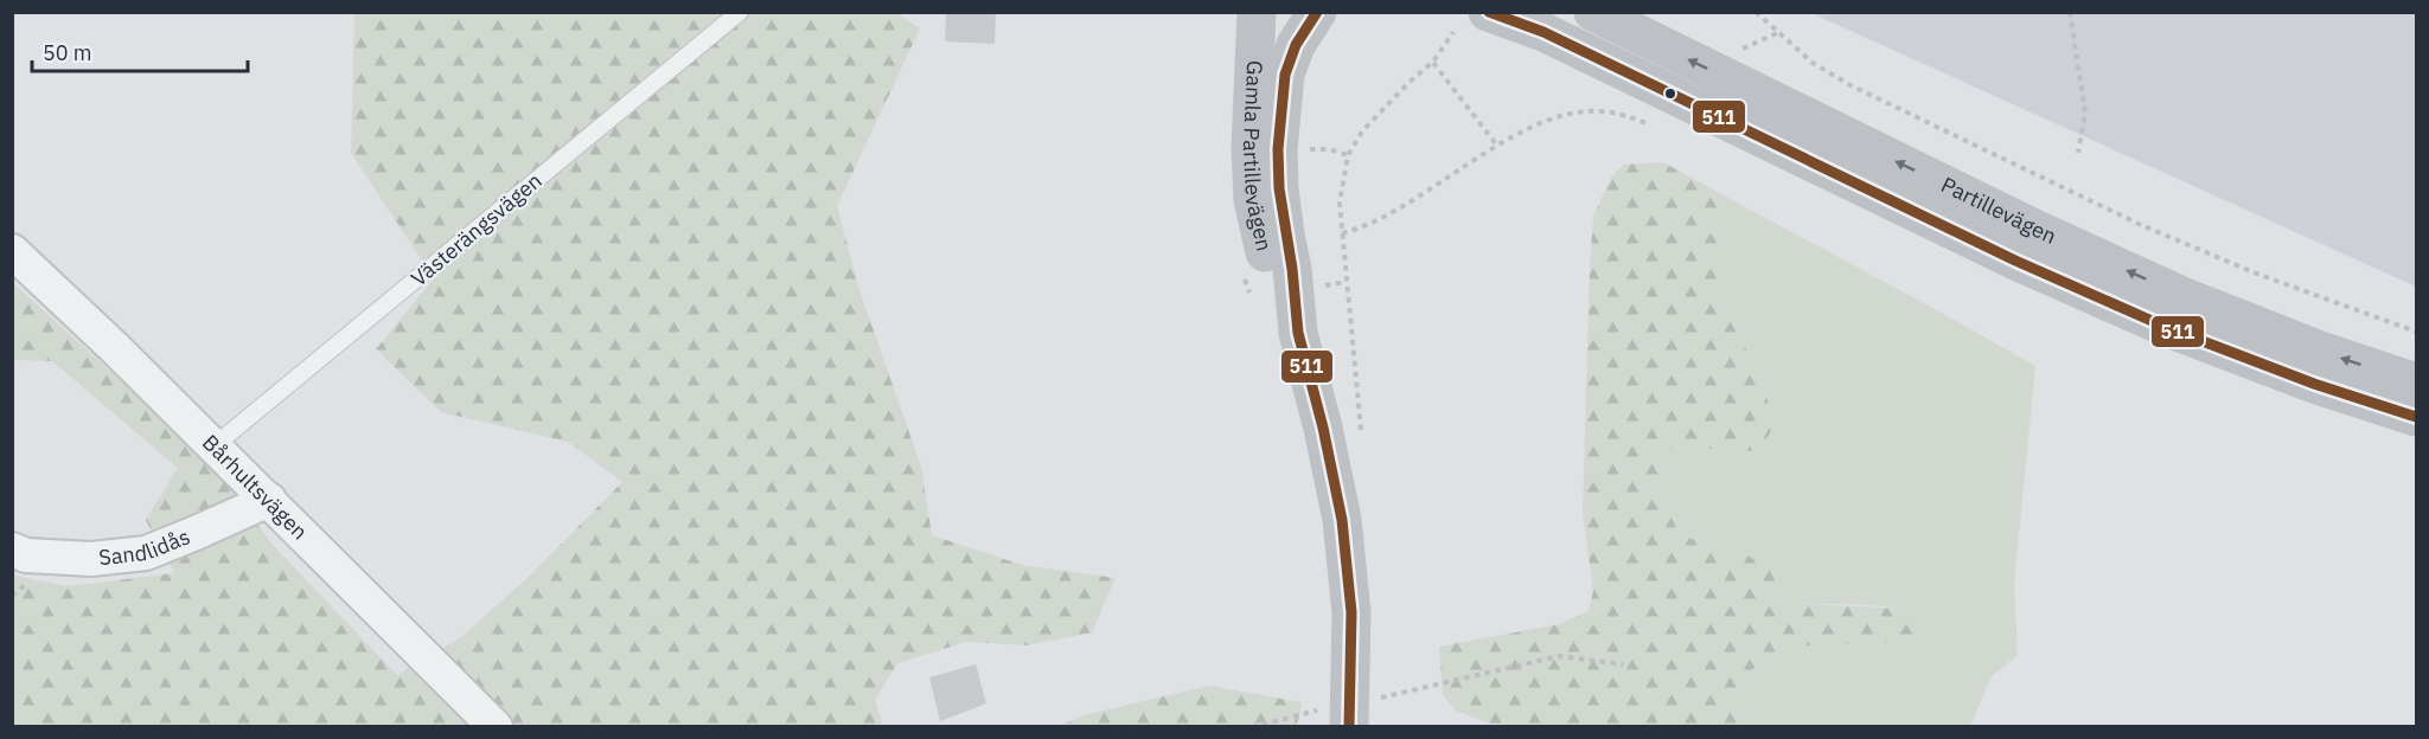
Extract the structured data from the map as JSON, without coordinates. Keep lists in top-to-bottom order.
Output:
{
  "streets": {
    "street": [
      "Gamla Partillevägen",
      "Partillevägen",
      "Bårhultsvägen",
      "Sandlidås"
    ],
    "lane": ["Västerängsvägen"]
  },
  "crossings": [
    ["Västerängsvägen", "Bårhultsvägen"],
    ["Bårhultsvägen", "Sandlidås"]
  ],
  "lines": ["transit line 511"],
  "scale_bar": "50 m"
}
